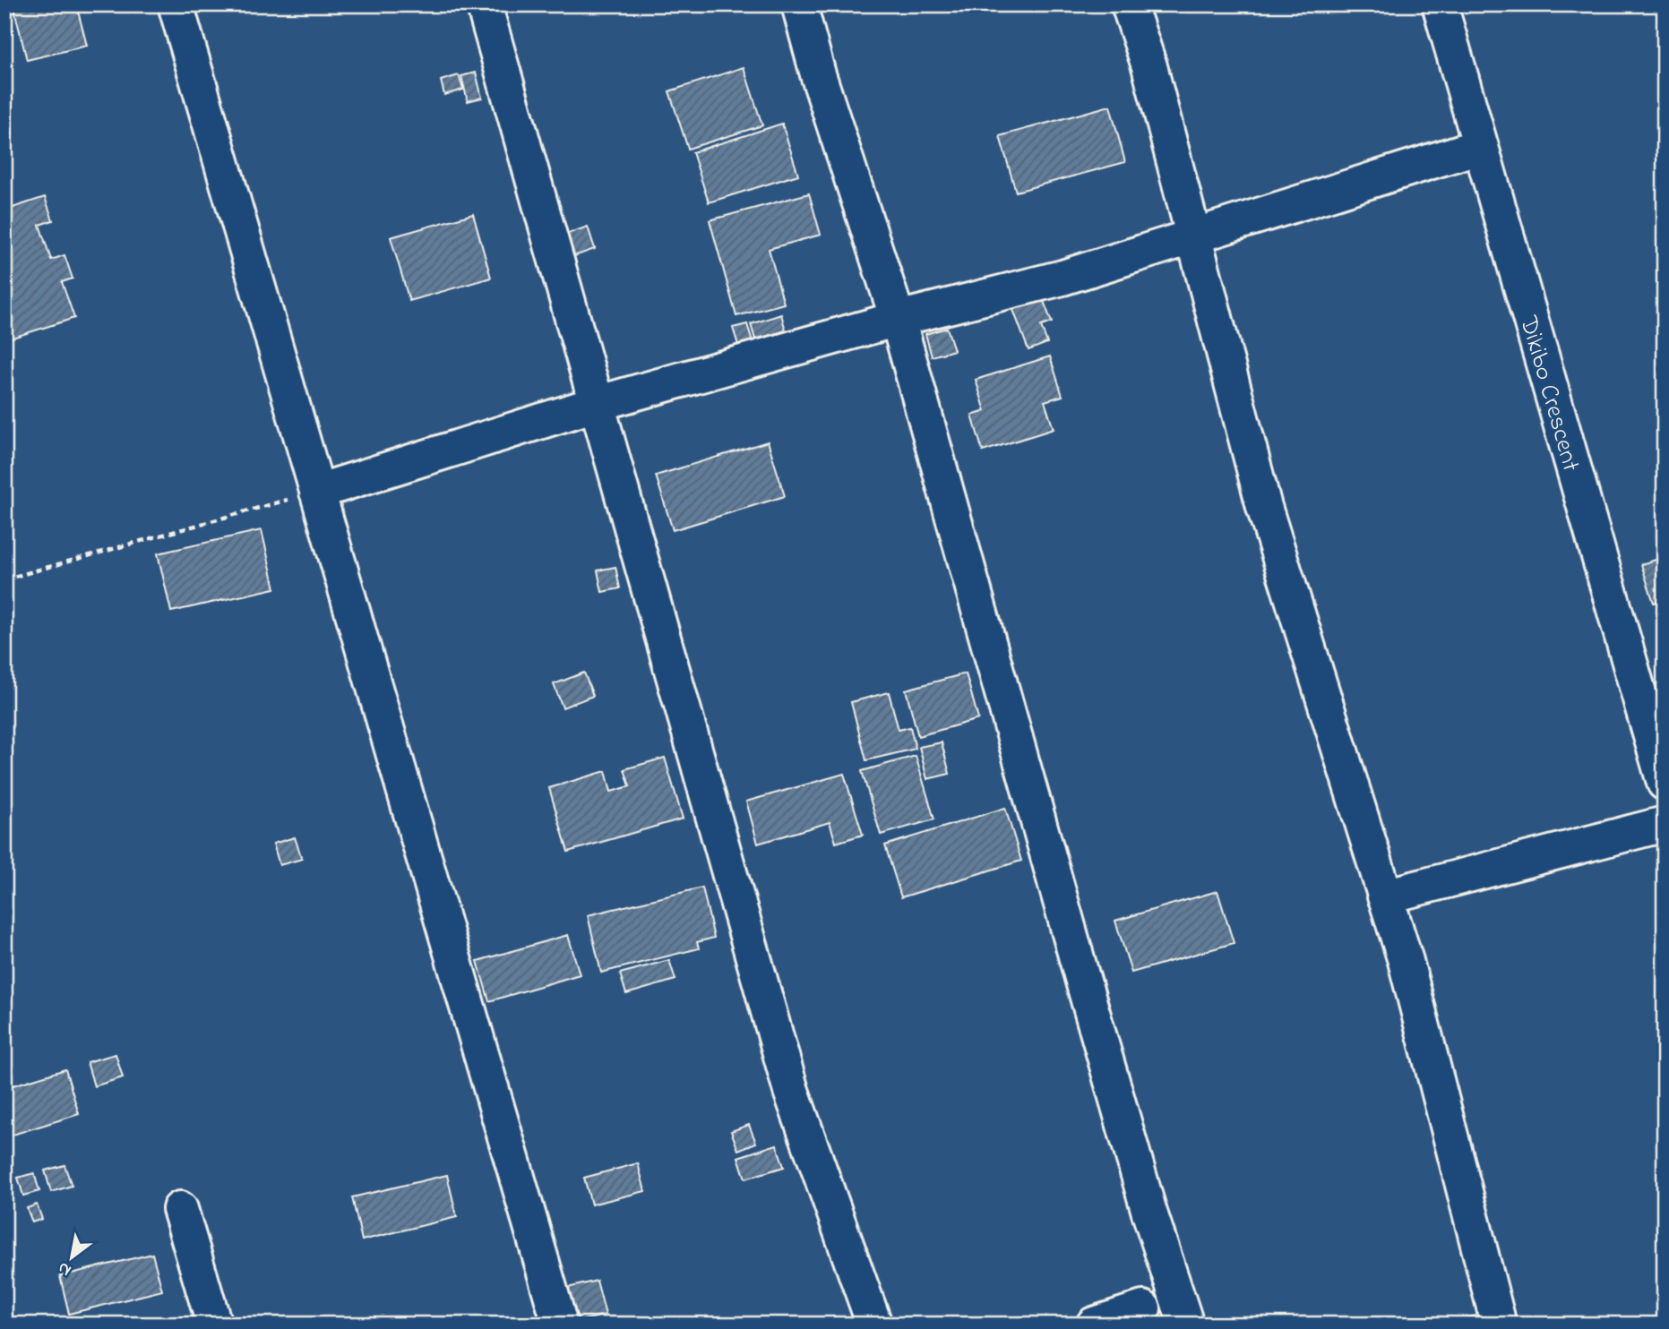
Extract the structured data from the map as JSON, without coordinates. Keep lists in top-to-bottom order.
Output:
{
  "streets": {
    "street": ["Dikibo Crescent"]
  },
  "north": "bottom left"
}
